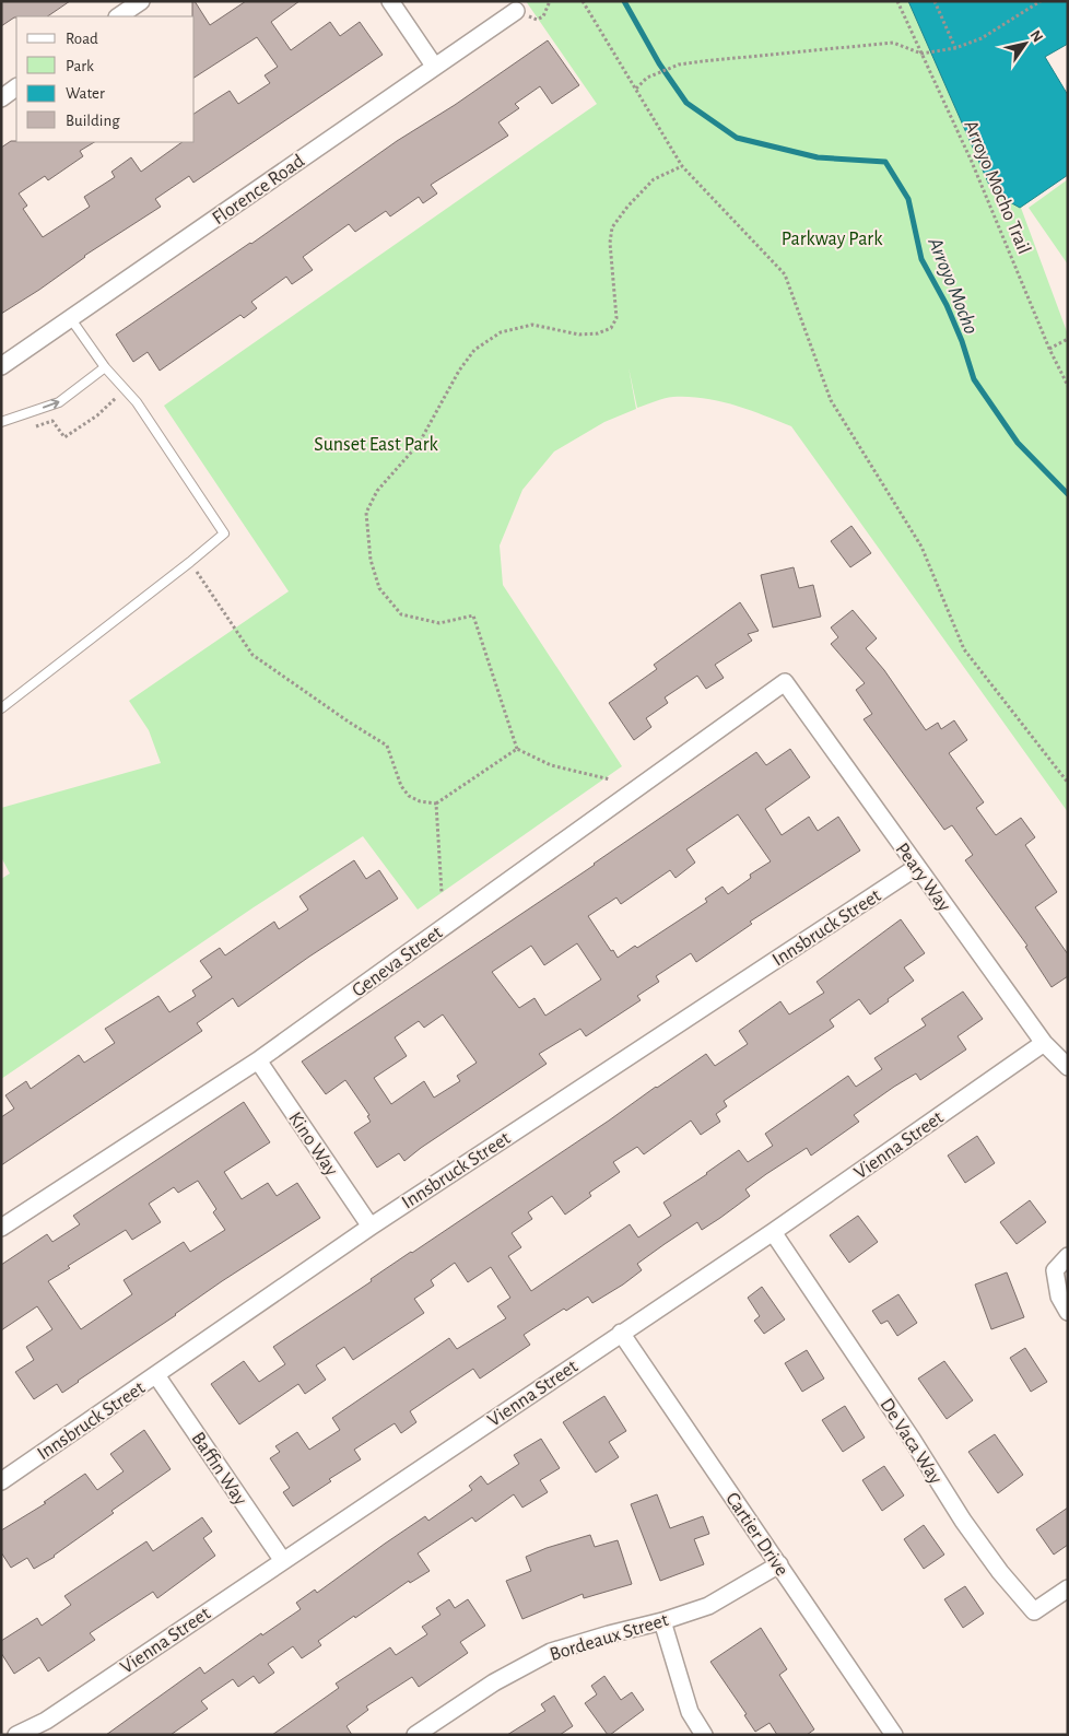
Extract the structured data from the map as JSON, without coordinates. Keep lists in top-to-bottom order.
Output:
{
  "streets": {
    "street": [
      "Florence Road",
      "Peary Way",
      "Innsbruck Street",
      "Geneva Street",
      "Kino Way",
      "Vienna Street",
      "De Vaca Way",
      "Baffin Way",
      "Cartier Drive",
      "Bordeaux Street"
    ],
    "path": ["Arroyo Mocho Trail"]
  },
  "crossings": [
    ["Peary Way", "Innsbruck Street"],
    ["Peary Way", "Geneva Street"],
    ["Peary Way", "Vienna Street"],
    ["Innsbruck Street", "Kino Way"],
    ["Innsbruck Street", "Baffin Way"],
    ["Geneva Street", "Kino Way"],
    ["Vienna Street", "De Vaca Way"],
    ["Vienna Street", "Baffin Way"],
    ["Vienna Street", "Cartier Drive"],
    ["Cartier Drive", "Bordeaux Street"]
  ],
  "water": ["Arroyo Mocho"],
  "parks": ["Parkway Park", "Sunset East Park"],
  "legend": [
    "Road",
    "Park",
    "Water",
    "Building"
  ],
  "north": "top right"
}
